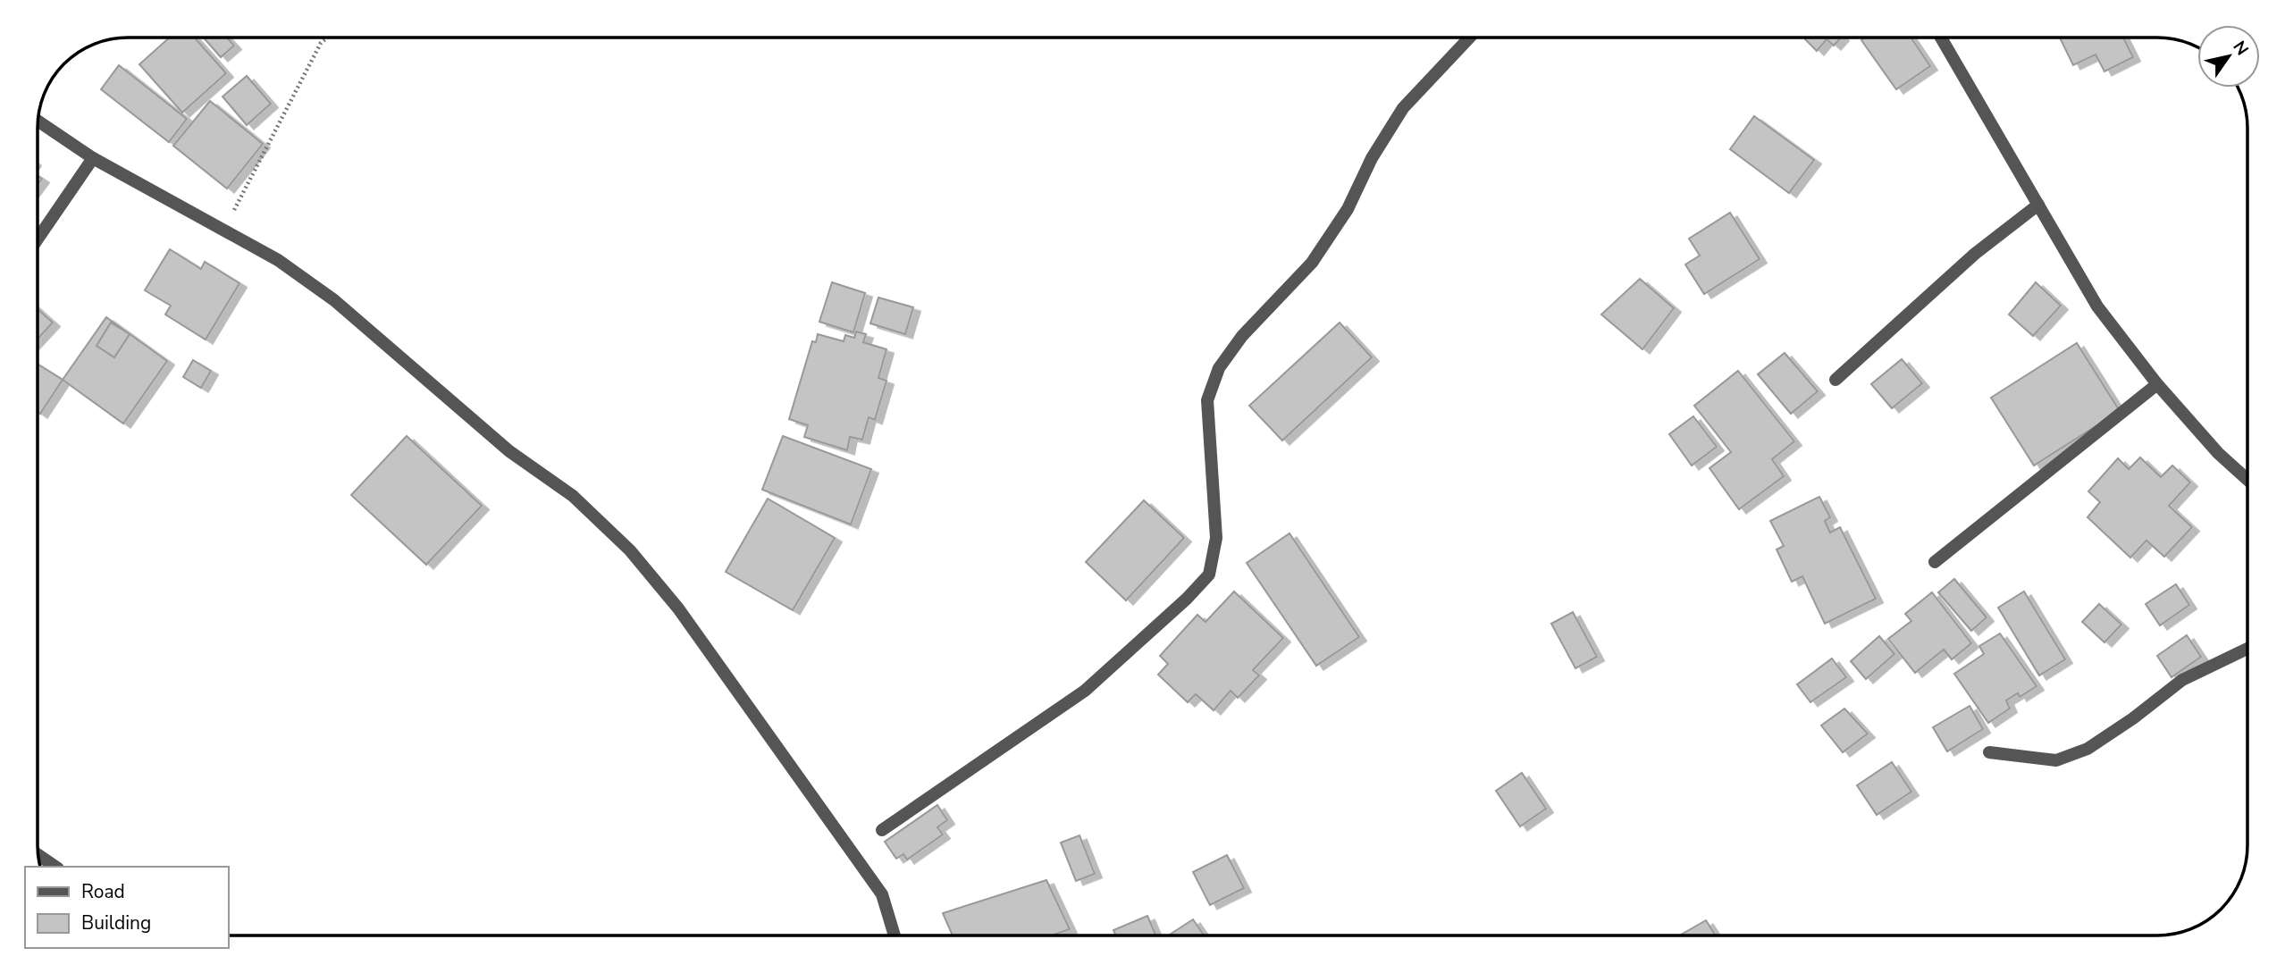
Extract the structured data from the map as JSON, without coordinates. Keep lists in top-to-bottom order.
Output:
{
  "legend": ["Road", "Building"],
  "north": "top right"
}
